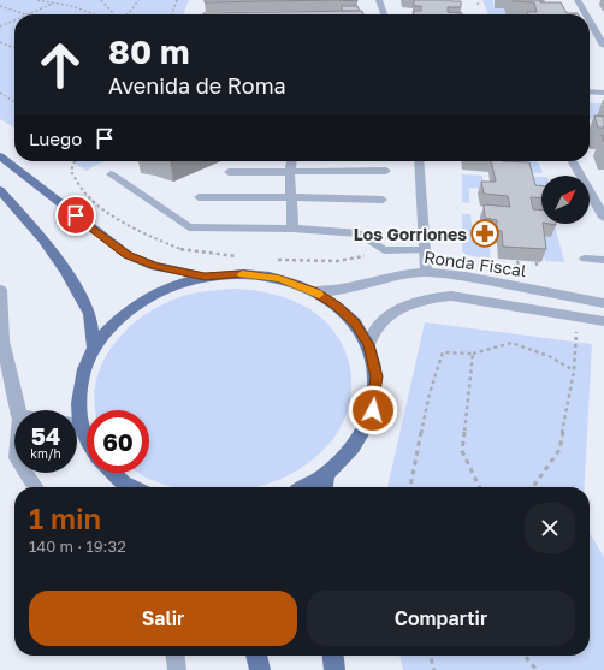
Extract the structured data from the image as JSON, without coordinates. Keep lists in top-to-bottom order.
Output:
{
  "streets": {
    "street": ["Ronda Fiscal"]
  },
  "places": {
    "pharmacy": ["Los Gorriones"]
  },
  "north": "top right",
  "page": {
    "turn": ["80 m", "Avenida de Roma"],
    "then": "Luego",
    "speed": "54 km/h",
    "limit": "60",
    "heading": ["1 min", "140 m · 19:32"],
    "buttons": ["Salir", "Compartir"]
  }
}
